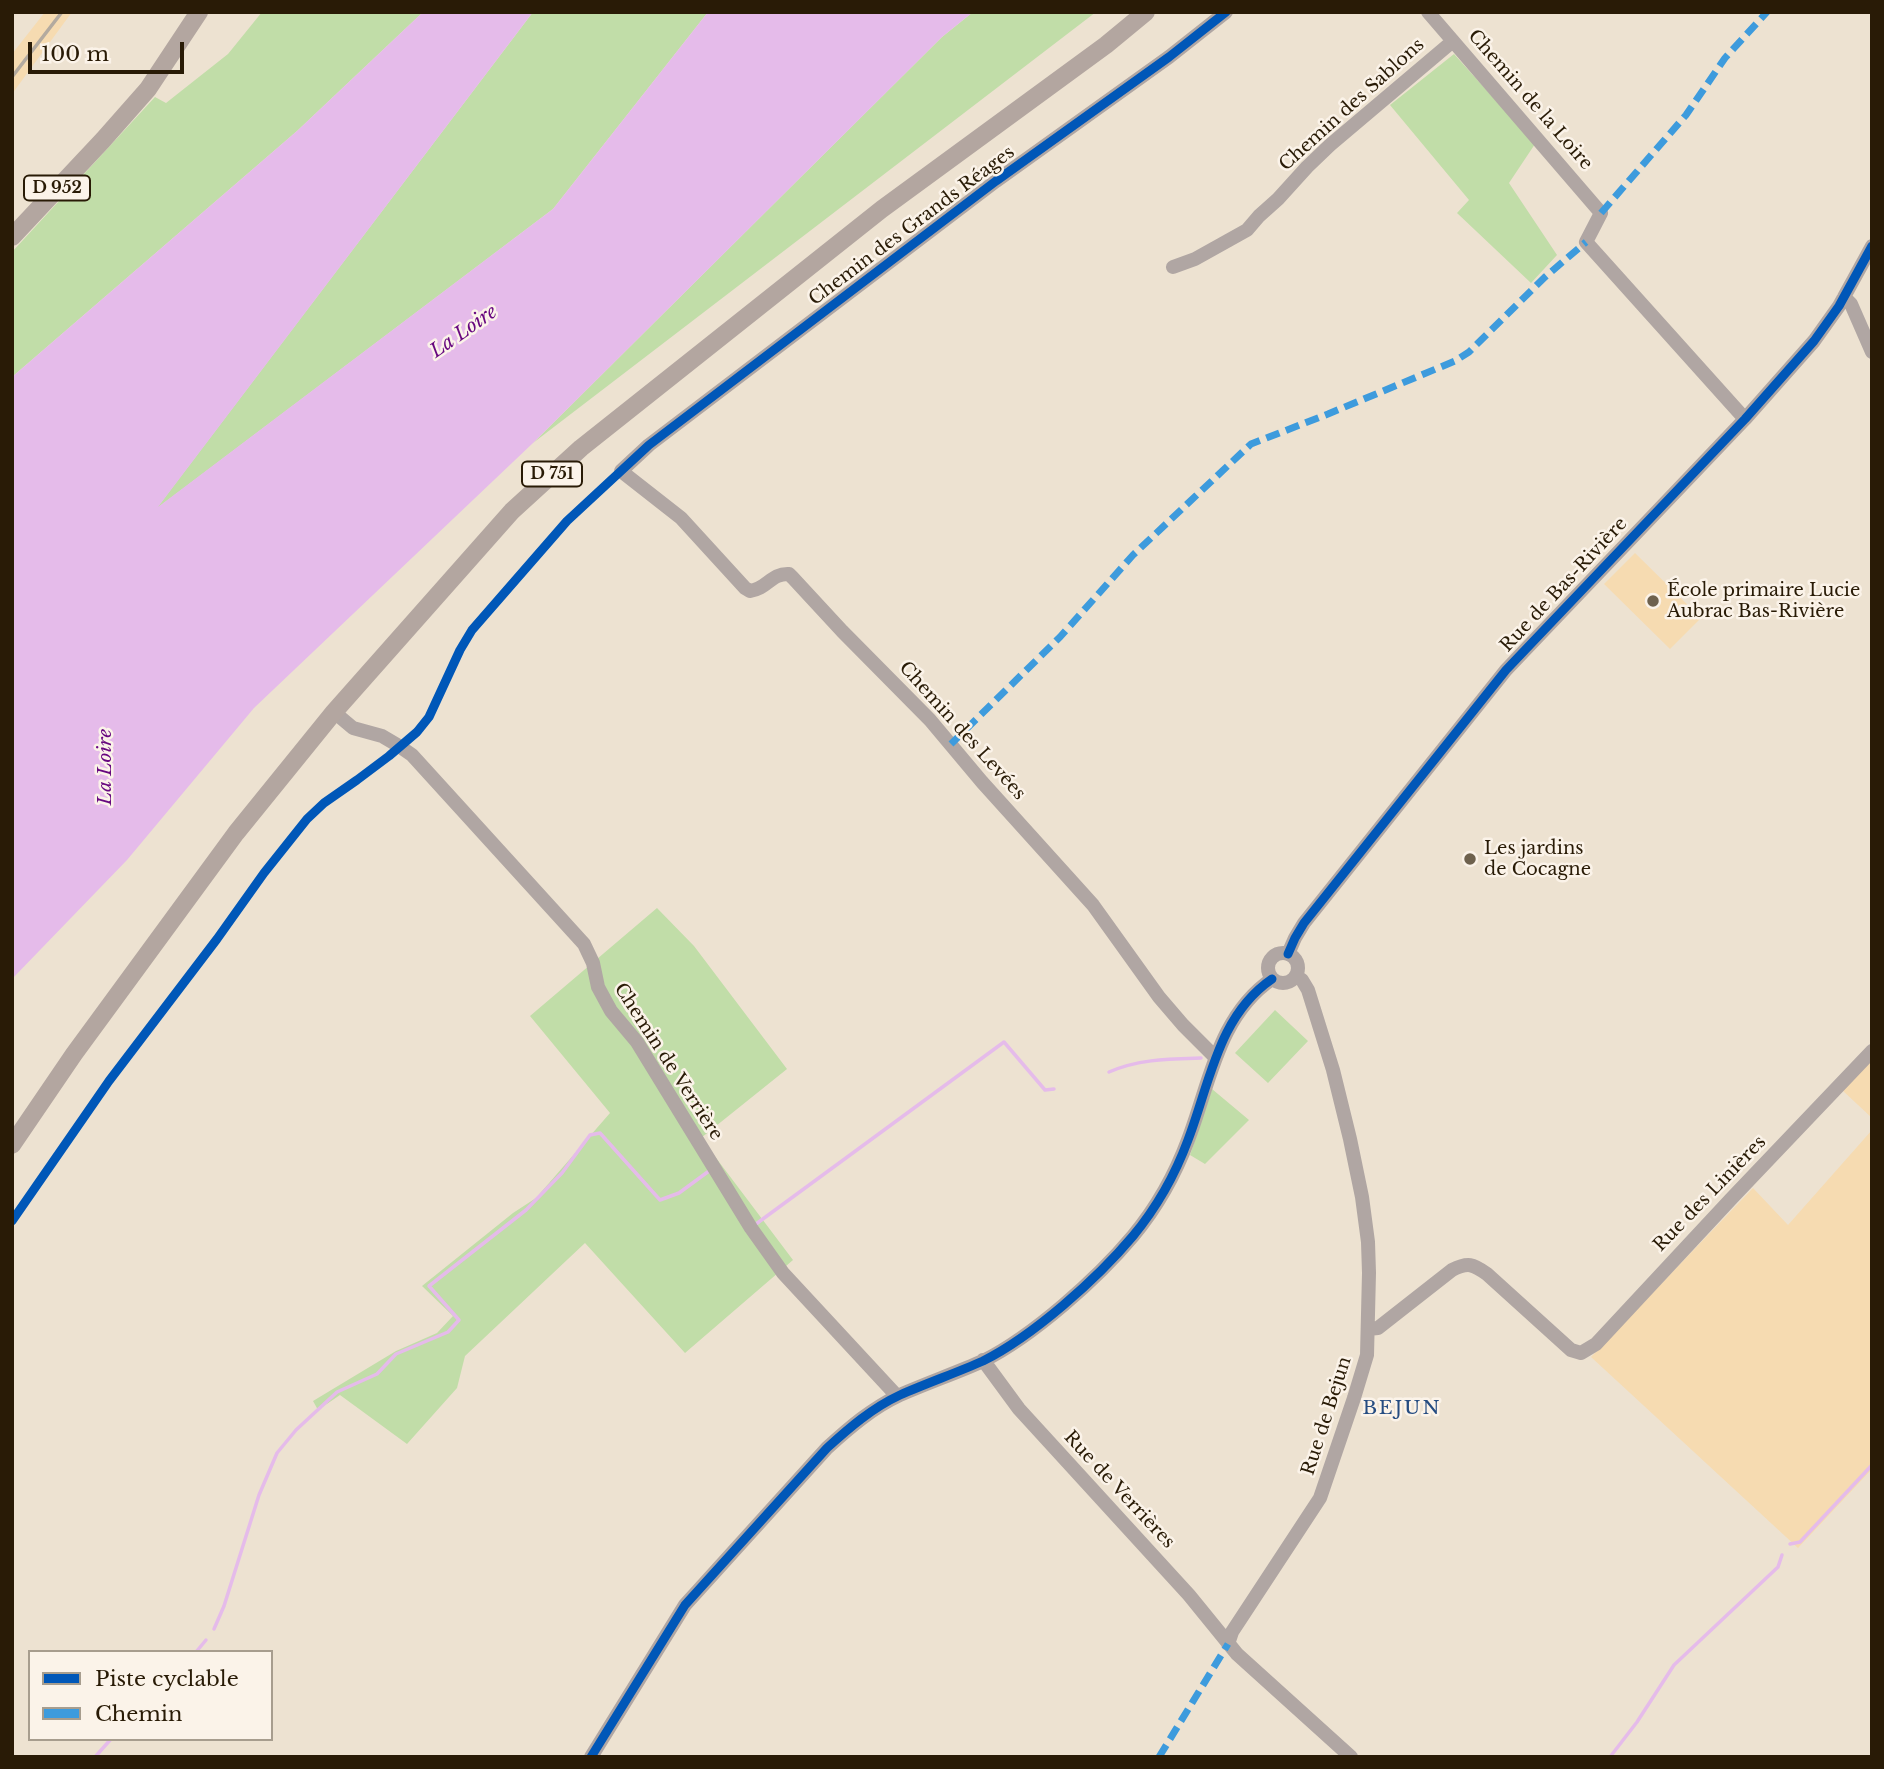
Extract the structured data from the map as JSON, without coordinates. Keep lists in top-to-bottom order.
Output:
{
  "streets": {
    "main road": ["D 952", "D 751"],
    "street": [
      "Chemin de la Loire",
      "Chemin des Sablons",
      "Chemin des Grands Réages",
      "Rue de Bas-Rivière",
      "Chemin des Levées",
      "Chemin de Verrière",
      "Rue des Linières",
      "Rue de Bejun",
      "Rue de Verrières"
    ]
  },
  "crossings": [
    ["Chemin de la Loire", "Chemin des Sablons"],
    ["Chemin de la Loire", "Rue de Bas-Rivière"],
    ["Chemin des Grands Réages", "Chemin des Levées"],
    ["D 751", "Chemin de Verrière"],
    ["Rue de Bas-Rivière", "Rue de Bejun"],
    ["Rue des Linières", "Rue de Bejun"],
    ["Rue de Bejun", "Rue de Verrières"]
  ],
  "districts": ["BEJUN"],
  "water": ["La Loire"],
  "places": ["École primaire Lucie Aubrac Bas-Rivière", "Les jardins de Cocagne"],
  "legend": ["Piste cyclable", "Chemin"],
  "scale_bar": "100 m"
}
